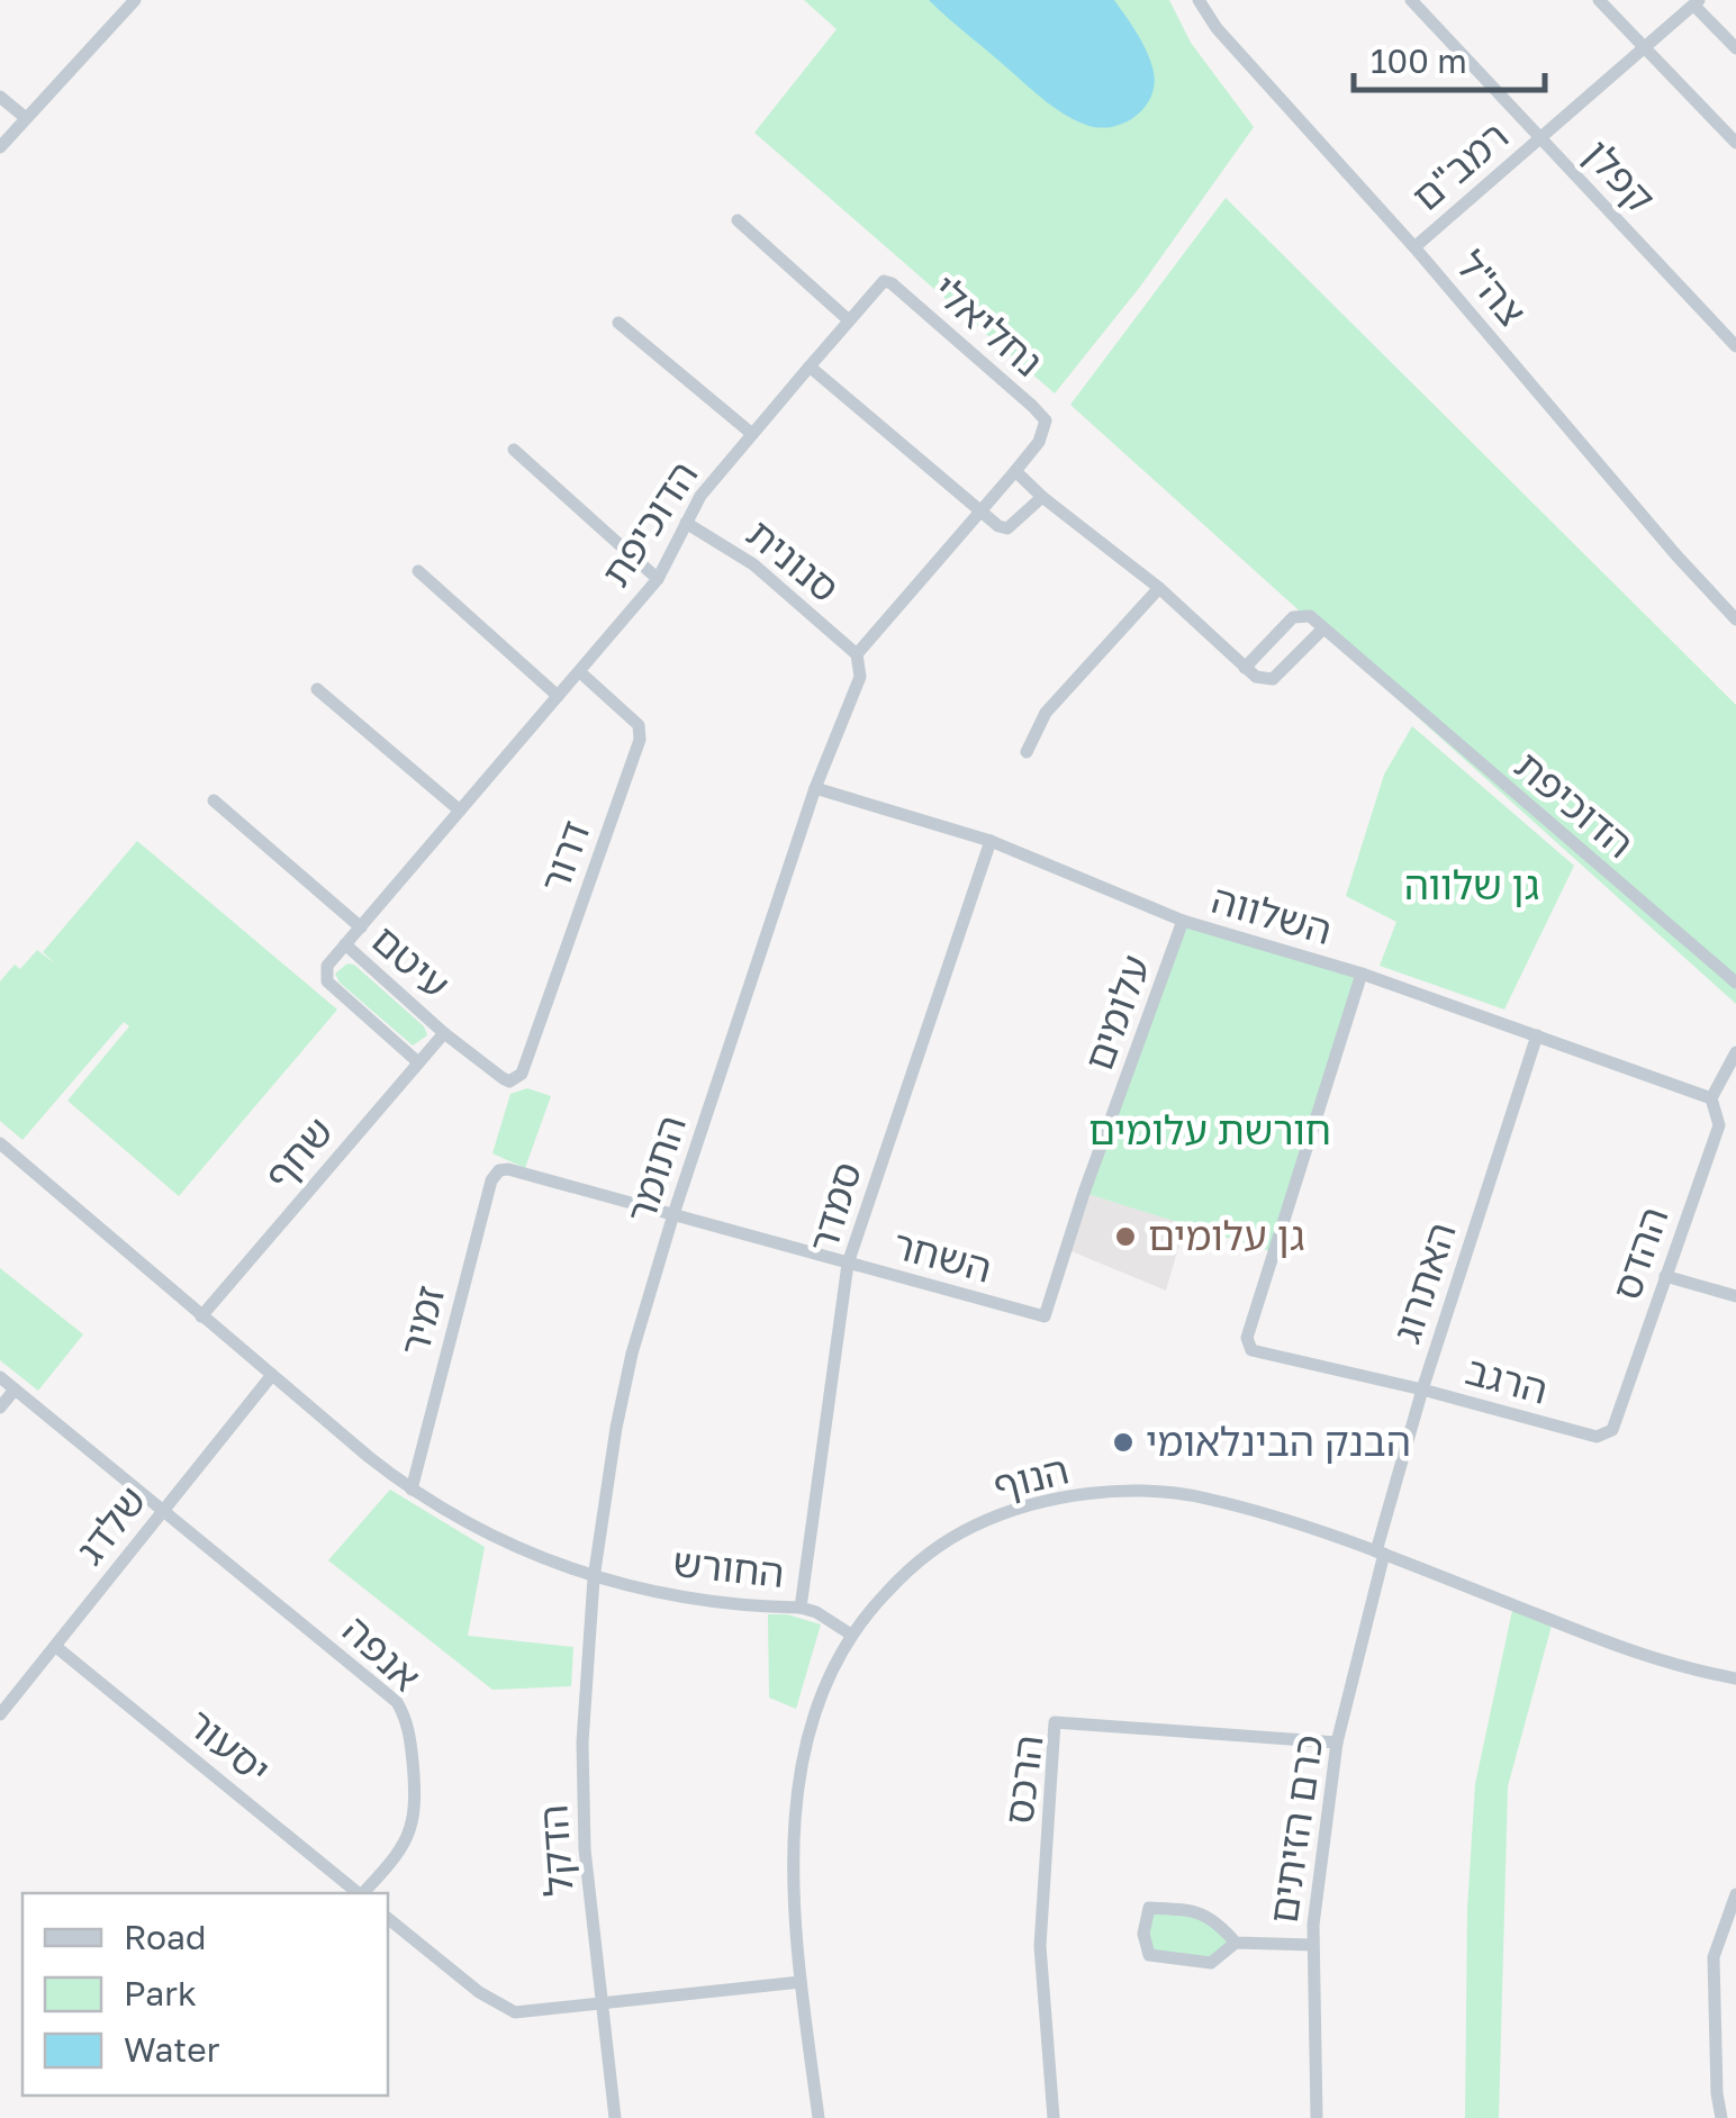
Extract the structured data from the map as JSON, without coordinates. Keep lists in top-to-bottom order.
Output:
{
  "streets": {
    "street": [
      "רמב\"ם",
      "קפלן",
      "צה\"ל",
      "נחליאלי",
      "הדוכיפת",
      "סנונית",
      "דרור",
      "השלווה",
      "עיטם",
      "עלומים",
      "שחף",
      "התומר",
      "סמדר",
      "ההדס",
      "השחר",
      "האתרוג",
      "זמיר",
      "הרגב",
      "הנוף",
      "שלדג",
      "החורש",
      "אנפה",
      "יסעור",
      "הרכס",
      "כרם הזיתים",
      "הדקל"
    ]
  },
  "crossings": [
    ["רמב\"ם", "קפלן"],
    ["רמב\"ם", "צה\"ל"],
    ["נחליאלי", "הדוכיפת"],
    ["הדוכיפת", "סנונית"],
    ["הדוכיפת", "דרור"],
    ["הדוכיפת", "עיטם"],
    ["סנונית", "התומר"],
    ["דרור", "עיטם"],
    ["השלווה", "עלומים"],
    ["השלווה", "התומר"],
    ["השלווה", "סמדר"],
    ["השלווה", "ההדס"],
    ["השלווה", "האתרוג"],
    ["השלווה", "הרגב"],
    ["עיטם", "שחף"],
    ["עלומים", "השחר"],
    ["שחף", "החורש"],
    ["התומר", "השחר"],
    ["התומר", "החורש"],
    ["התומר", "הדקל"],
    ["סמדר", "השחר"],
    ["סמדר", "החורש"],
    ["ההדס", "הרגב"],
    ["השחר", "זמיר"],
    ["האתרוג", "הרגב"],
    ["האתרוג", "הנוף"],
    ["האתרוג", "כרם הזיתים"],
    ["זמיר", "החורש"],
    ["הנוף", "החורש"],
    ["הנוף", "כרם הזיתים"],
    ["שלדג", "החורש"],
    ["שלדג", "אנפה"],
    ["שלדג", "יסעור"],
    ["החורש", "הדקל"],
    ["הרכס", "כרם הזיתים"]
  ],
  "parks": ["גן שלווה", "חורשת עלומים"],
  "places": ["גן עלומים", "הבנק הבינלאומי"],
  "legend": ["Road", "Park", "Water"],
  "scale_bar": "100 m"
}
